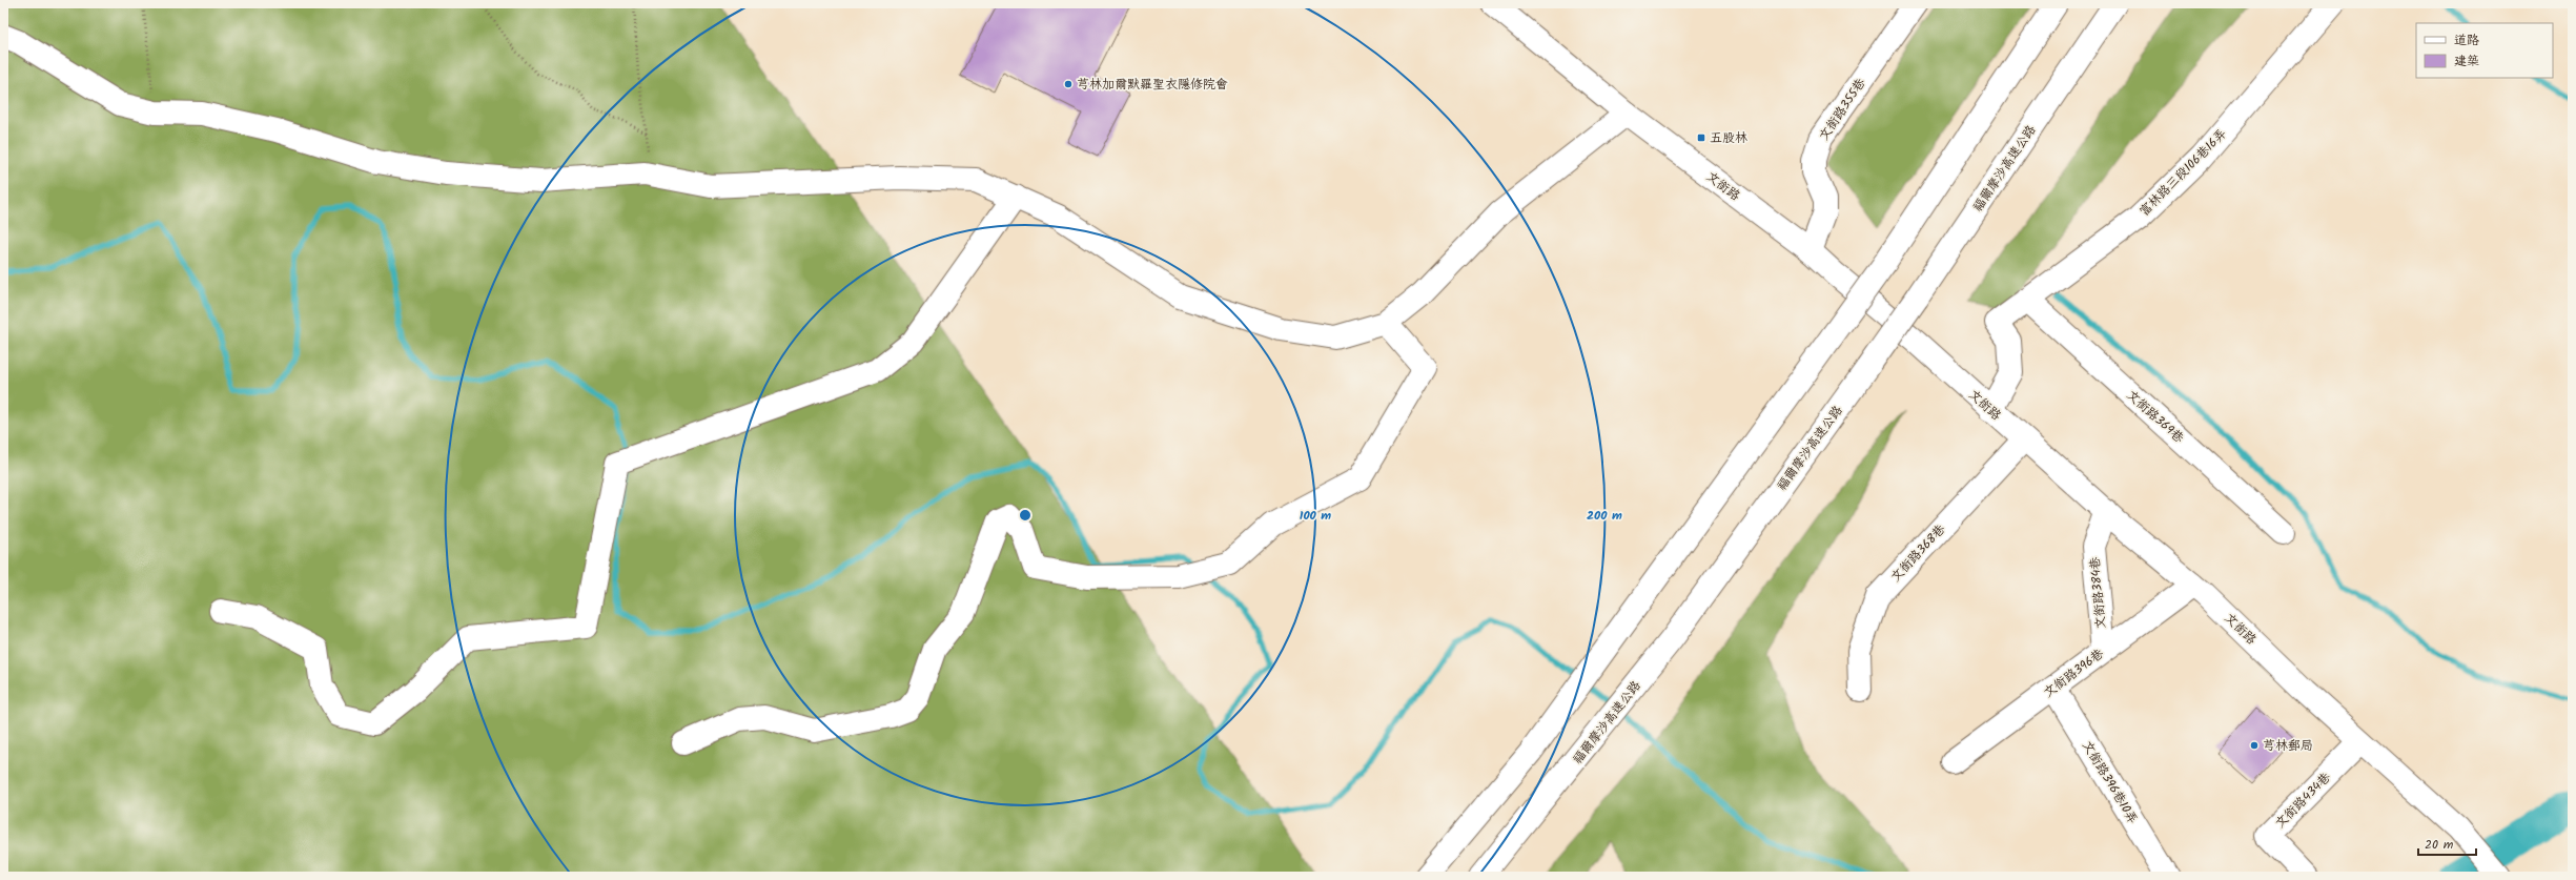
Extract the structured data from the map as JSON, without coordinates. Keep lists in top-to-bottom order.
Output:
{
  "streets": {
    "main road": [
      "文銜路355巷",
      "福爾摩沙高速公路",
      "富林路三段106巷16弄",
      "文銜路",
      "文銜路369巷",
      "文銜路368巷",
      "文銜路384巷",
      "文銜路396巷",
      "文銜路396巷10弄",
      "文銜路434巷"
    ]
  },
  "crossings": [
    ["文銜路355巷", "文銜路"],
    ["富林路三段106巷16弄", "文銜路"],
    ["富林路三段106巷16弄", "文銜路369巷"],
    ["文銜路", "文銜路368巷"],
    ["文銜路", "文銜路384巷"],
    ["文銜路", "文銜路396巷"],
    ["文銜路", "文銜路434巷"],
    ["文銜路384巷", "文銜路396巷"],
    ["文銜路396巷", "文銜路396巷10弄"]
  ],
  "places": {
    "other": ["芎林加爾默羅聖衣隱修院會", "芎林郵局"],
    "transit": ["五股林"]
  },
  "legend": ["道路", "建築"],
  "scale_bar": "20 m",
  "rings": ["100 m", "200 m"]
}
